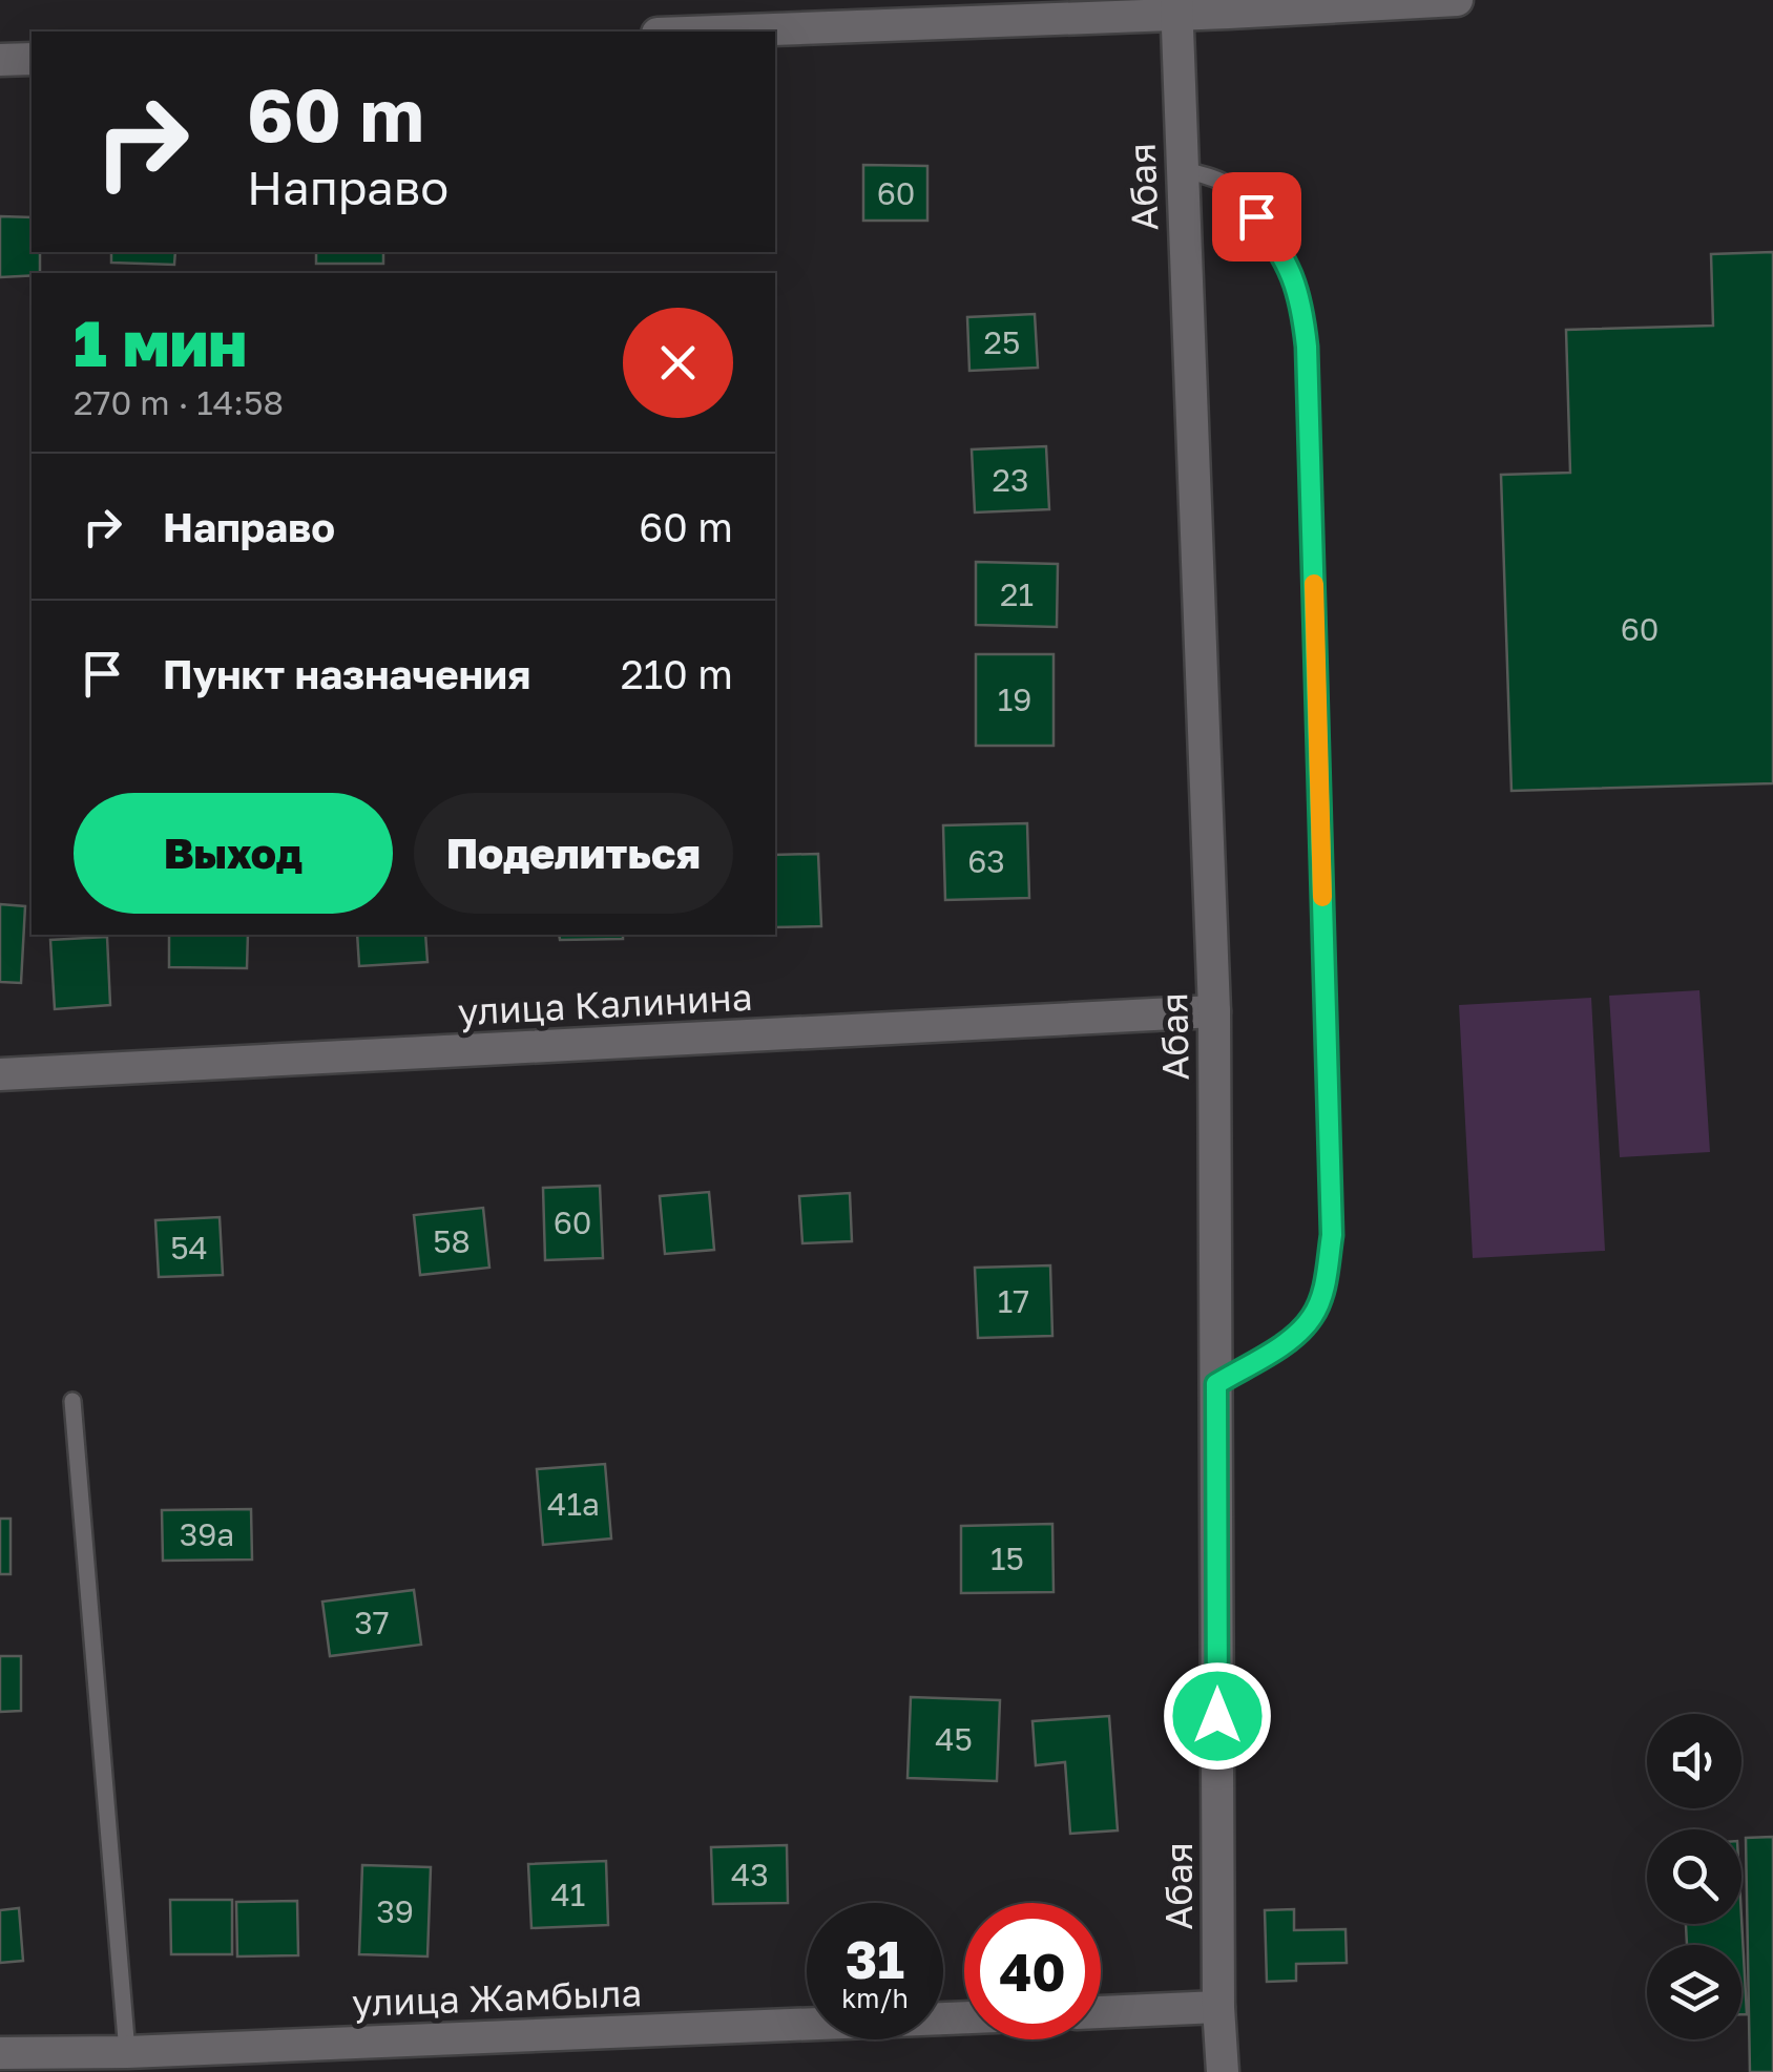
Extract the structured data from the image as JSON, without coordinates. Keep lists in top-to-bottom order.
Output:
{
  "streets": {
    "street": ["Абая", "улица Калинина", "улица Жамбыла"]
  },
  "crossings": [
    ["Абая", "улица Калинина"]
  ],
  "house_numbers": [
    "60",
    "25",
    "23",
    "21",
    "60",
    "19",
    "63",
    "60",
    "58",
    "54",
    "17",
    "41а",
    "39а",
    "15",
    "37",
    "45",
    "43",
    "41",
    "39"
  ],
  "page": {
    "turn": ["60 m", "Направо"],
    "heading": ["1 мин", "270 m · 14:58"],
    "list": [
      {
        "name": "Направо",
        "value": "60 m"
      },
      {
        "name": "Пункт назначения",
        "value": "210 m"
      }
    ],
    "buttons": ["Выход", "Поделиться"],
    "speed": "31 km/h",
    "limit": "40"
  }
}
